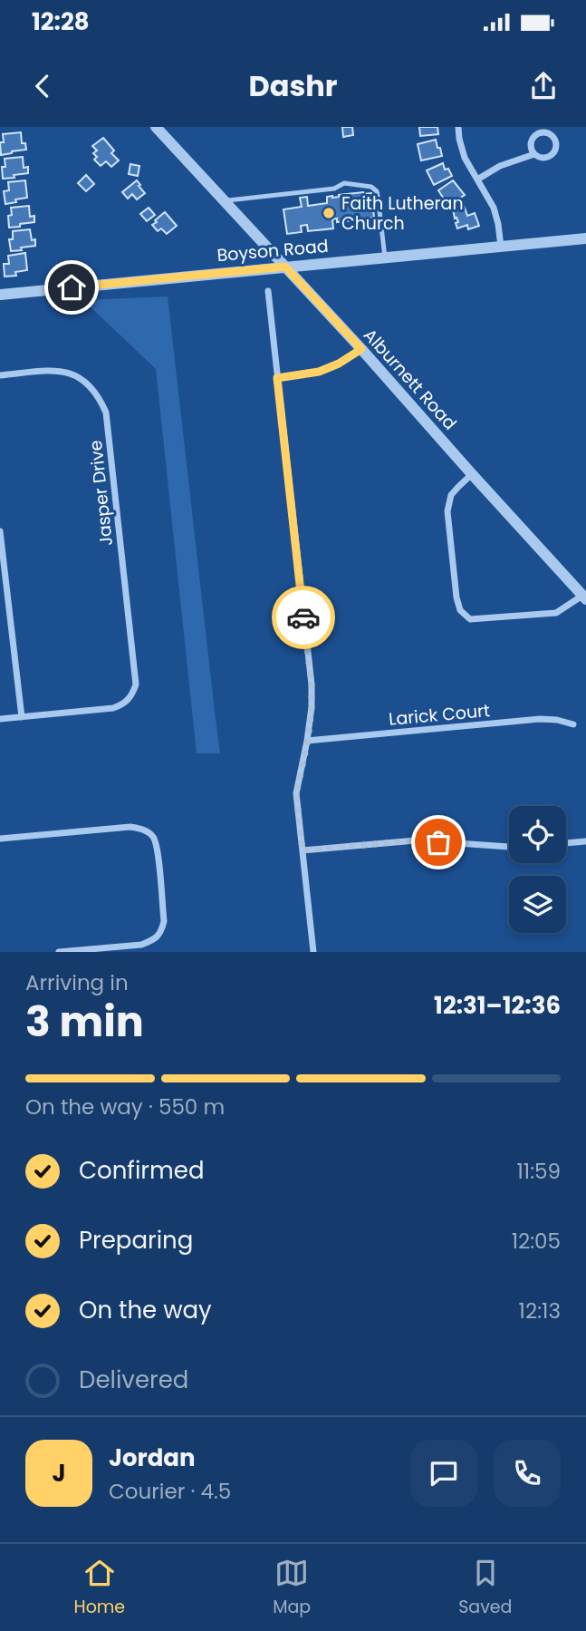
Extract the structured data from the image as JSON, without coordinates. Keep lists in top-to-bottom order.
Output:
{
  "streets": {
    "street": [
      "Boyson Road",
      "Alburnett Road",
      "Jasper Drive",
      "Larick Court"
    ]
  },
  "crossings": [
    ["Boyson Road", "Alburnett Road"]
  ],
  "places": ["Faith Lutheran Church"],
  "page": {
    "status": "12:28",
    "header": "Dashr",
    "heading": ["3 min", "Arriving in", "12:31–12:36"],
    "panel": ["Jordan", "Courier · 4.5"],
    "bar": "On the way · 550 m",
    "list": [
      ["Confirmed", "11:59"],
      ["Preparing", "12:05"],
      ["On the way", "12:13"],
      "Delivered"
    ],
    "round": "J",
    "tabs": ["Home", "Map", "Saved"]
  }
}
